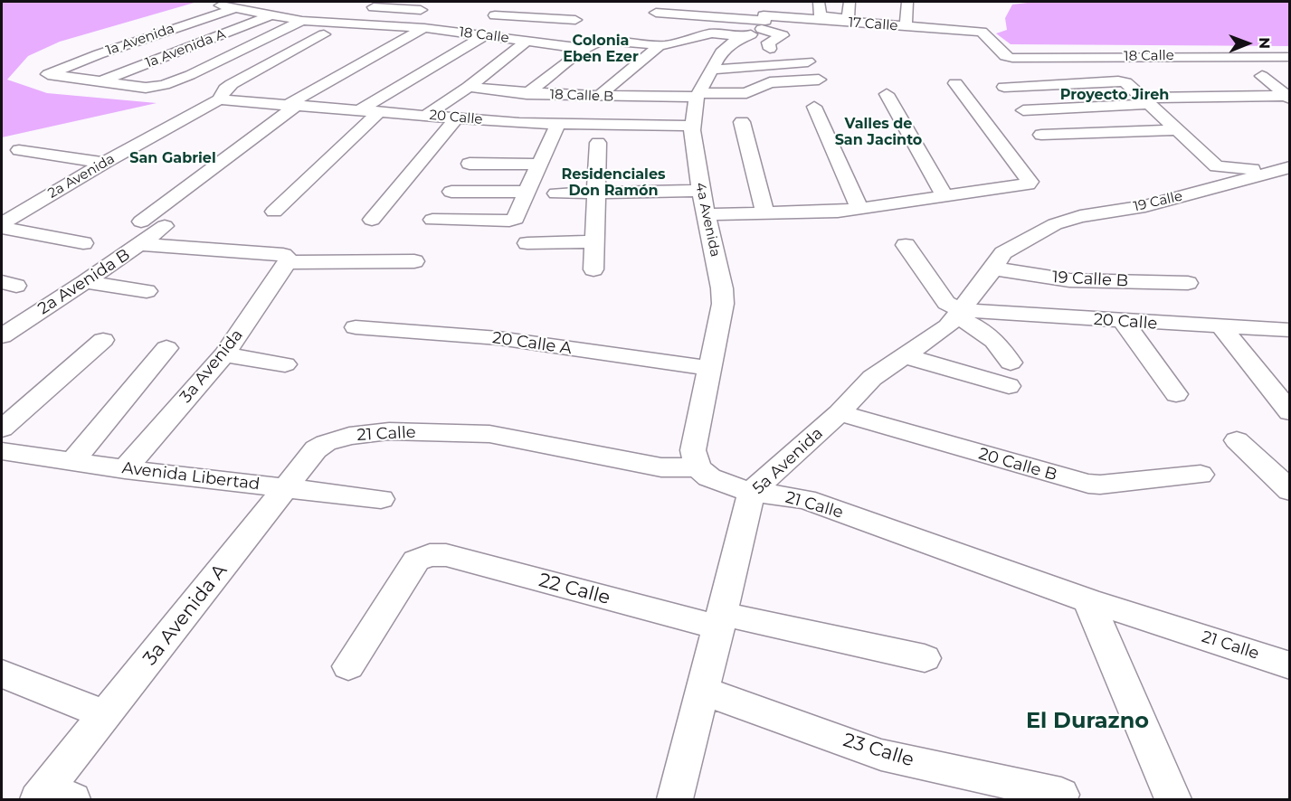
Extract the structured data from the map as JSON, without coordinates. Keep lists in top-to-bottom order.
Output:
{
  "streets": {
    "street": [
      "17 Calle",
      "18 Calle",
      "1a Avenida",
      "1a Avenida A",
      "18 Calle B",
      "20 Calle",
      "2a Avenida",
      "19 Calle",
      "4a Avenida",
      "19 Calle B",
      "2a Avenida B",
      "20 Calle A",
      "3a Avenida",
      "21 Calle",
      "5a Avenida",
      "20 Calle B",
      "Avenida Libertad",
      "22 Calle",
      "3a Avenida A",
      "23 Calle"
    ]
  },
  "crossings": [
    ["17 Calle", "18 Calle"],
    ["17 Calle", "4a Avenida"],
    ["18 Calle", "1a Avenida"],
    ["18 Calle", "1a Avenida A"],
    ["1a Avenida", "1a Avenida A"],
    ["18 Calle B", "4a Avenida"],
    ["20 Calle", "2a Avenida"],
    ["20 Calle", "4a Avenida"],
    ["20 Calle", "5a Avenida"],
    ["19 Calle", "5a Avenida"],
    ["4a Avenida", "20 Calle A"],
    ["4a Avenida", "21 Calle"],
    ["19 Calle B", "5a Avenida"],
    ["3a Avenida", "Avenida Libertad"],
    ["21 Calle", "5a Avenida"],
    ["21 Calle", "3a Avenida A"],
    ["5a Avenida", "20 Calle B"],
    ["5a Avenida", "22 Calle"],
    ["5a Avenida", "23 Calle"],
    ["Avenida Libertad", "3a Avenida A"]
  ],
  "districts": [
    "Colonia Eben Ezer",
    "Proyecto Jireh",
    "Valles de San Jacinto",
    "San Gabriel",
    "Residenciales Don Ramón",
    "El Durazno"
  ],
  "north": "right"
}
